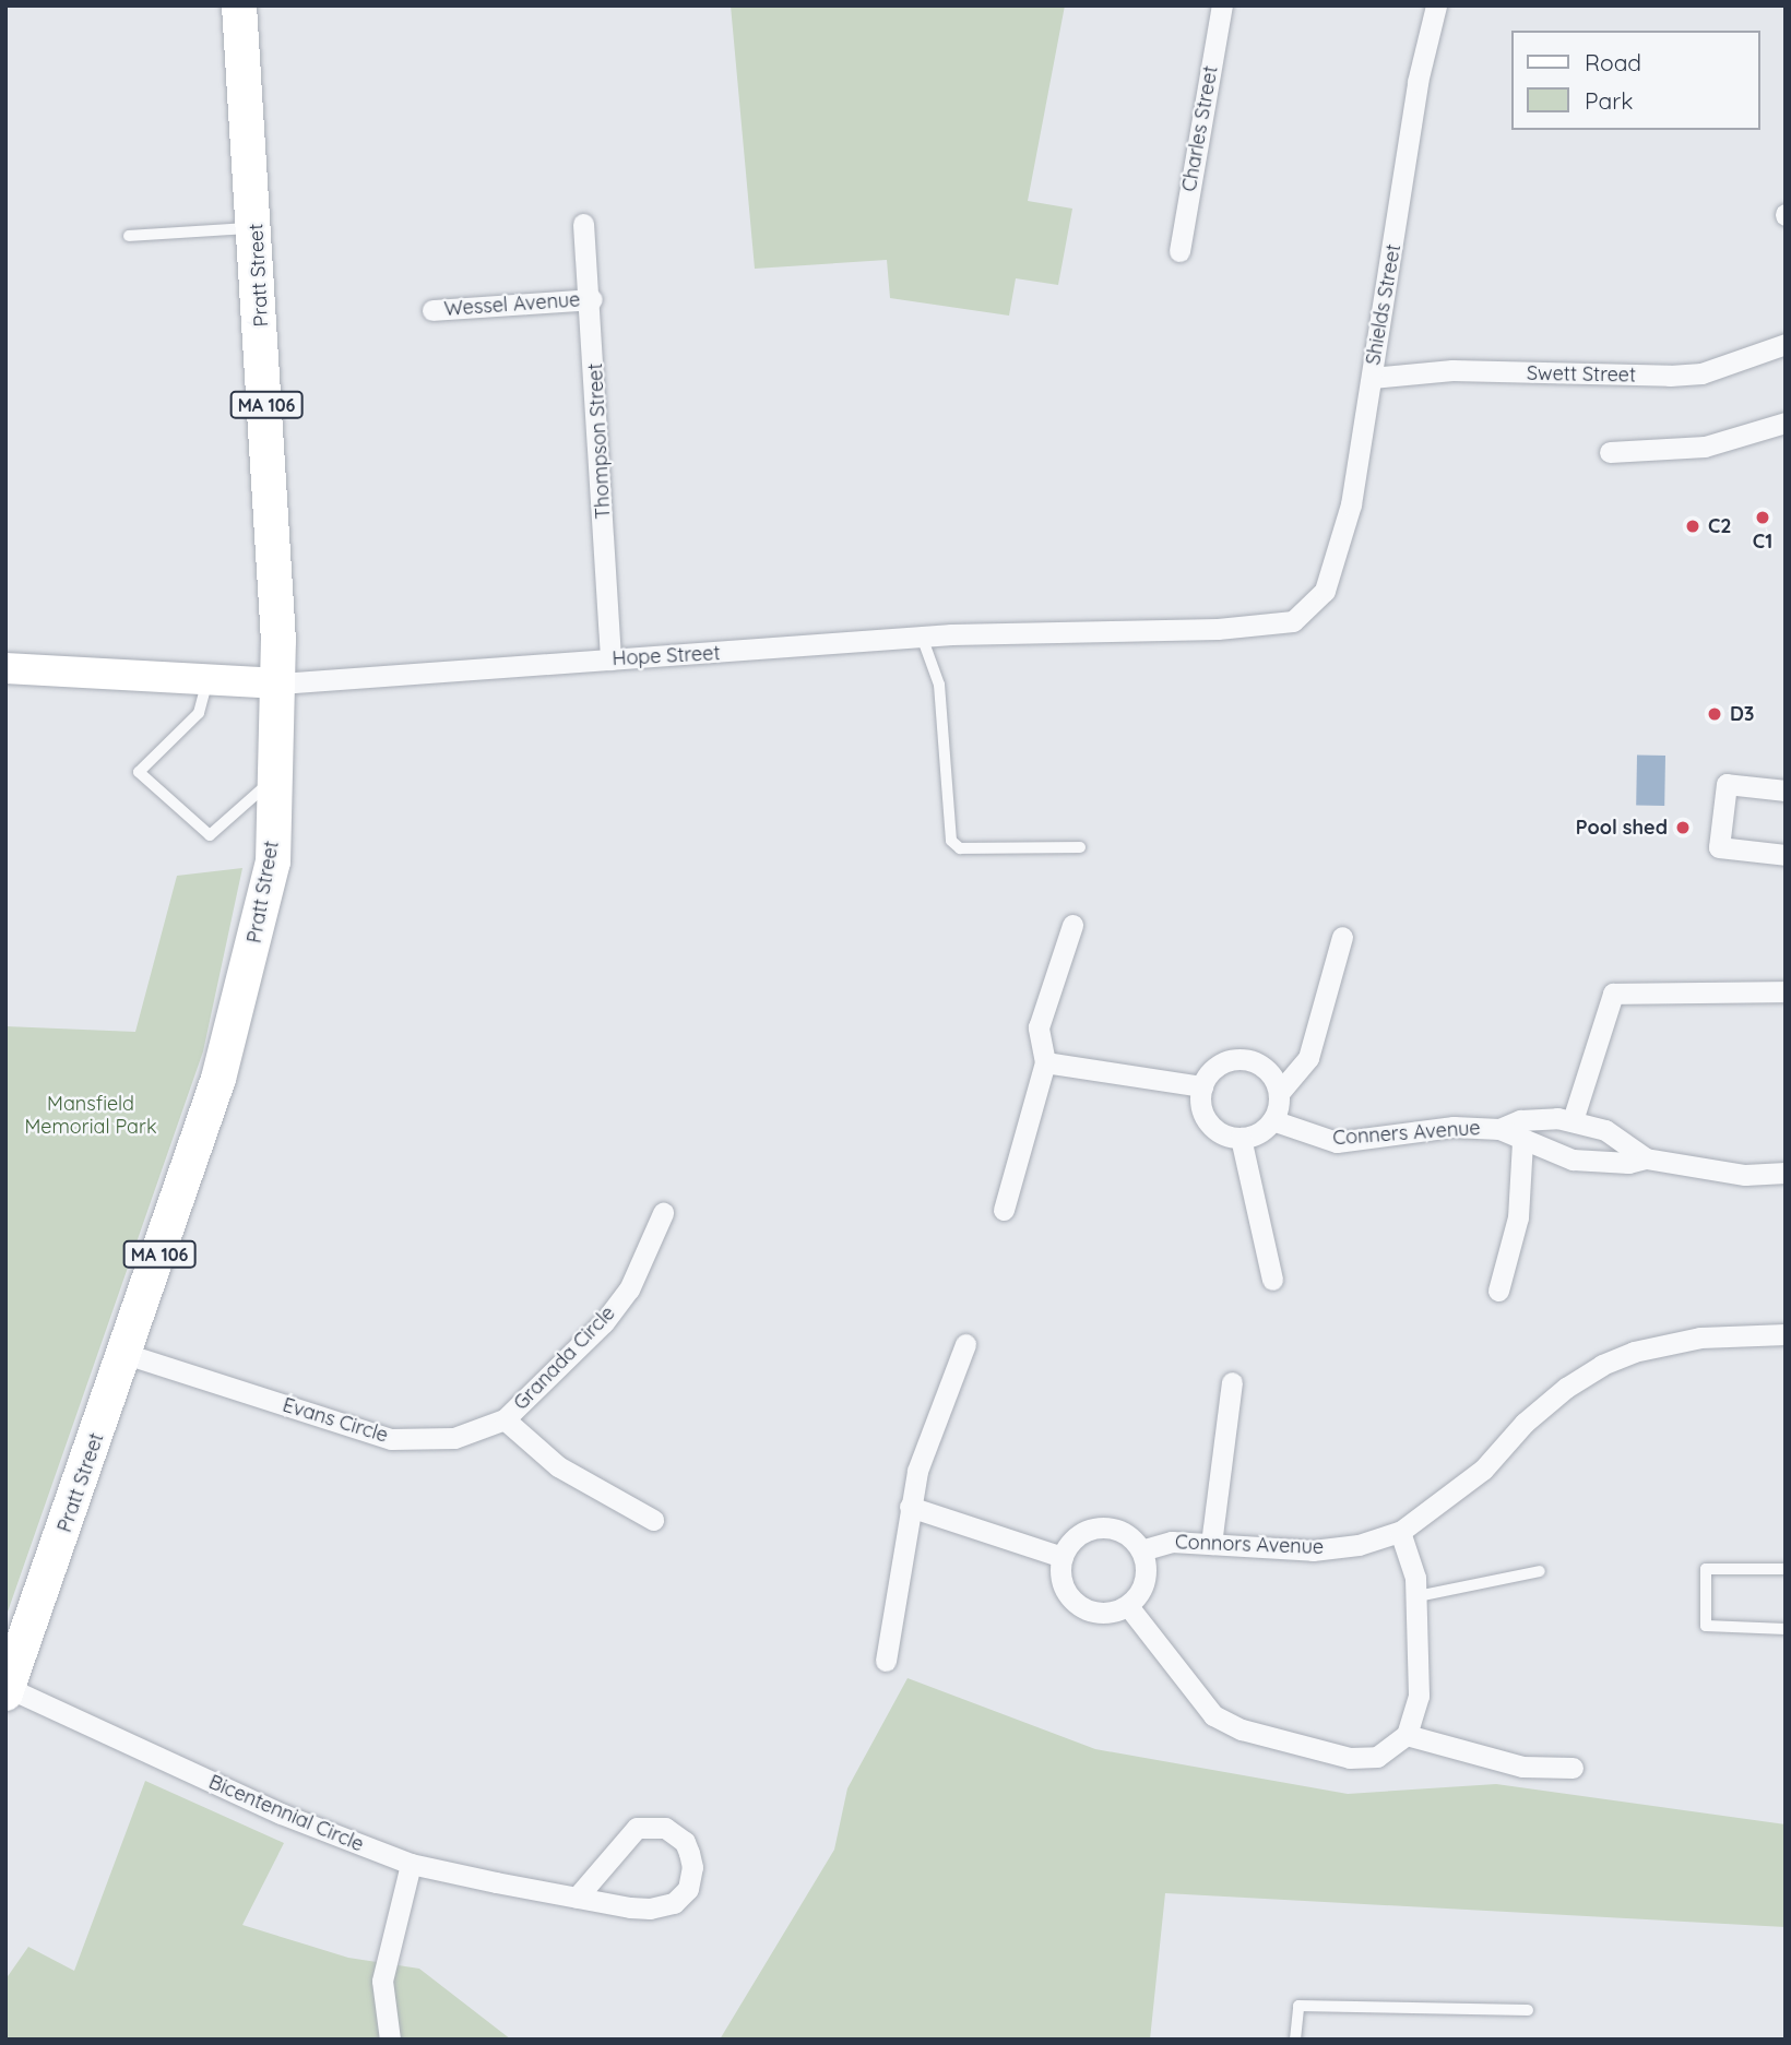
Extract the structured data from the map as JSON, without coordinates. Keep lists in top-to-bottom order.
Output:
{
  "streets": {
    "main road": ["Pratt Street", "MA 106", "Hope Street"],
    "street": [
      "Charles Street",
      "Wessel Avenue",
      "Shields Street",
      "Swett Street",
      "Thompson Street",
      "Conners Avenue",
      "Granada Circle",
      "Evans Circle",
      "Connors Avenue",
      "Bicentennial Circle"
    ]
  },
  "crossings": [
    ["Pratt Street", "Hope Street"],
    ["Pratt Street", "Evans Circle"],
    ["Pratt Street", "Bicentennial Circle"],
    ["Wessel Avenue", "Thompson Street"],
    ["Shields Street", "Swett Street"],
    ["Shields Street", "Hope Street"],
    ["Thompson Street", "Hope Street"],
    ["Granada Circle", "Evans Circle"]
  ],
  "parks": ["Mansfield Memorial Park"],
  "places": [
    "C1",
    "C2",
    "D3",
    "Pool shed"
  ],
  "legend": ["Road", "Park"]
}
